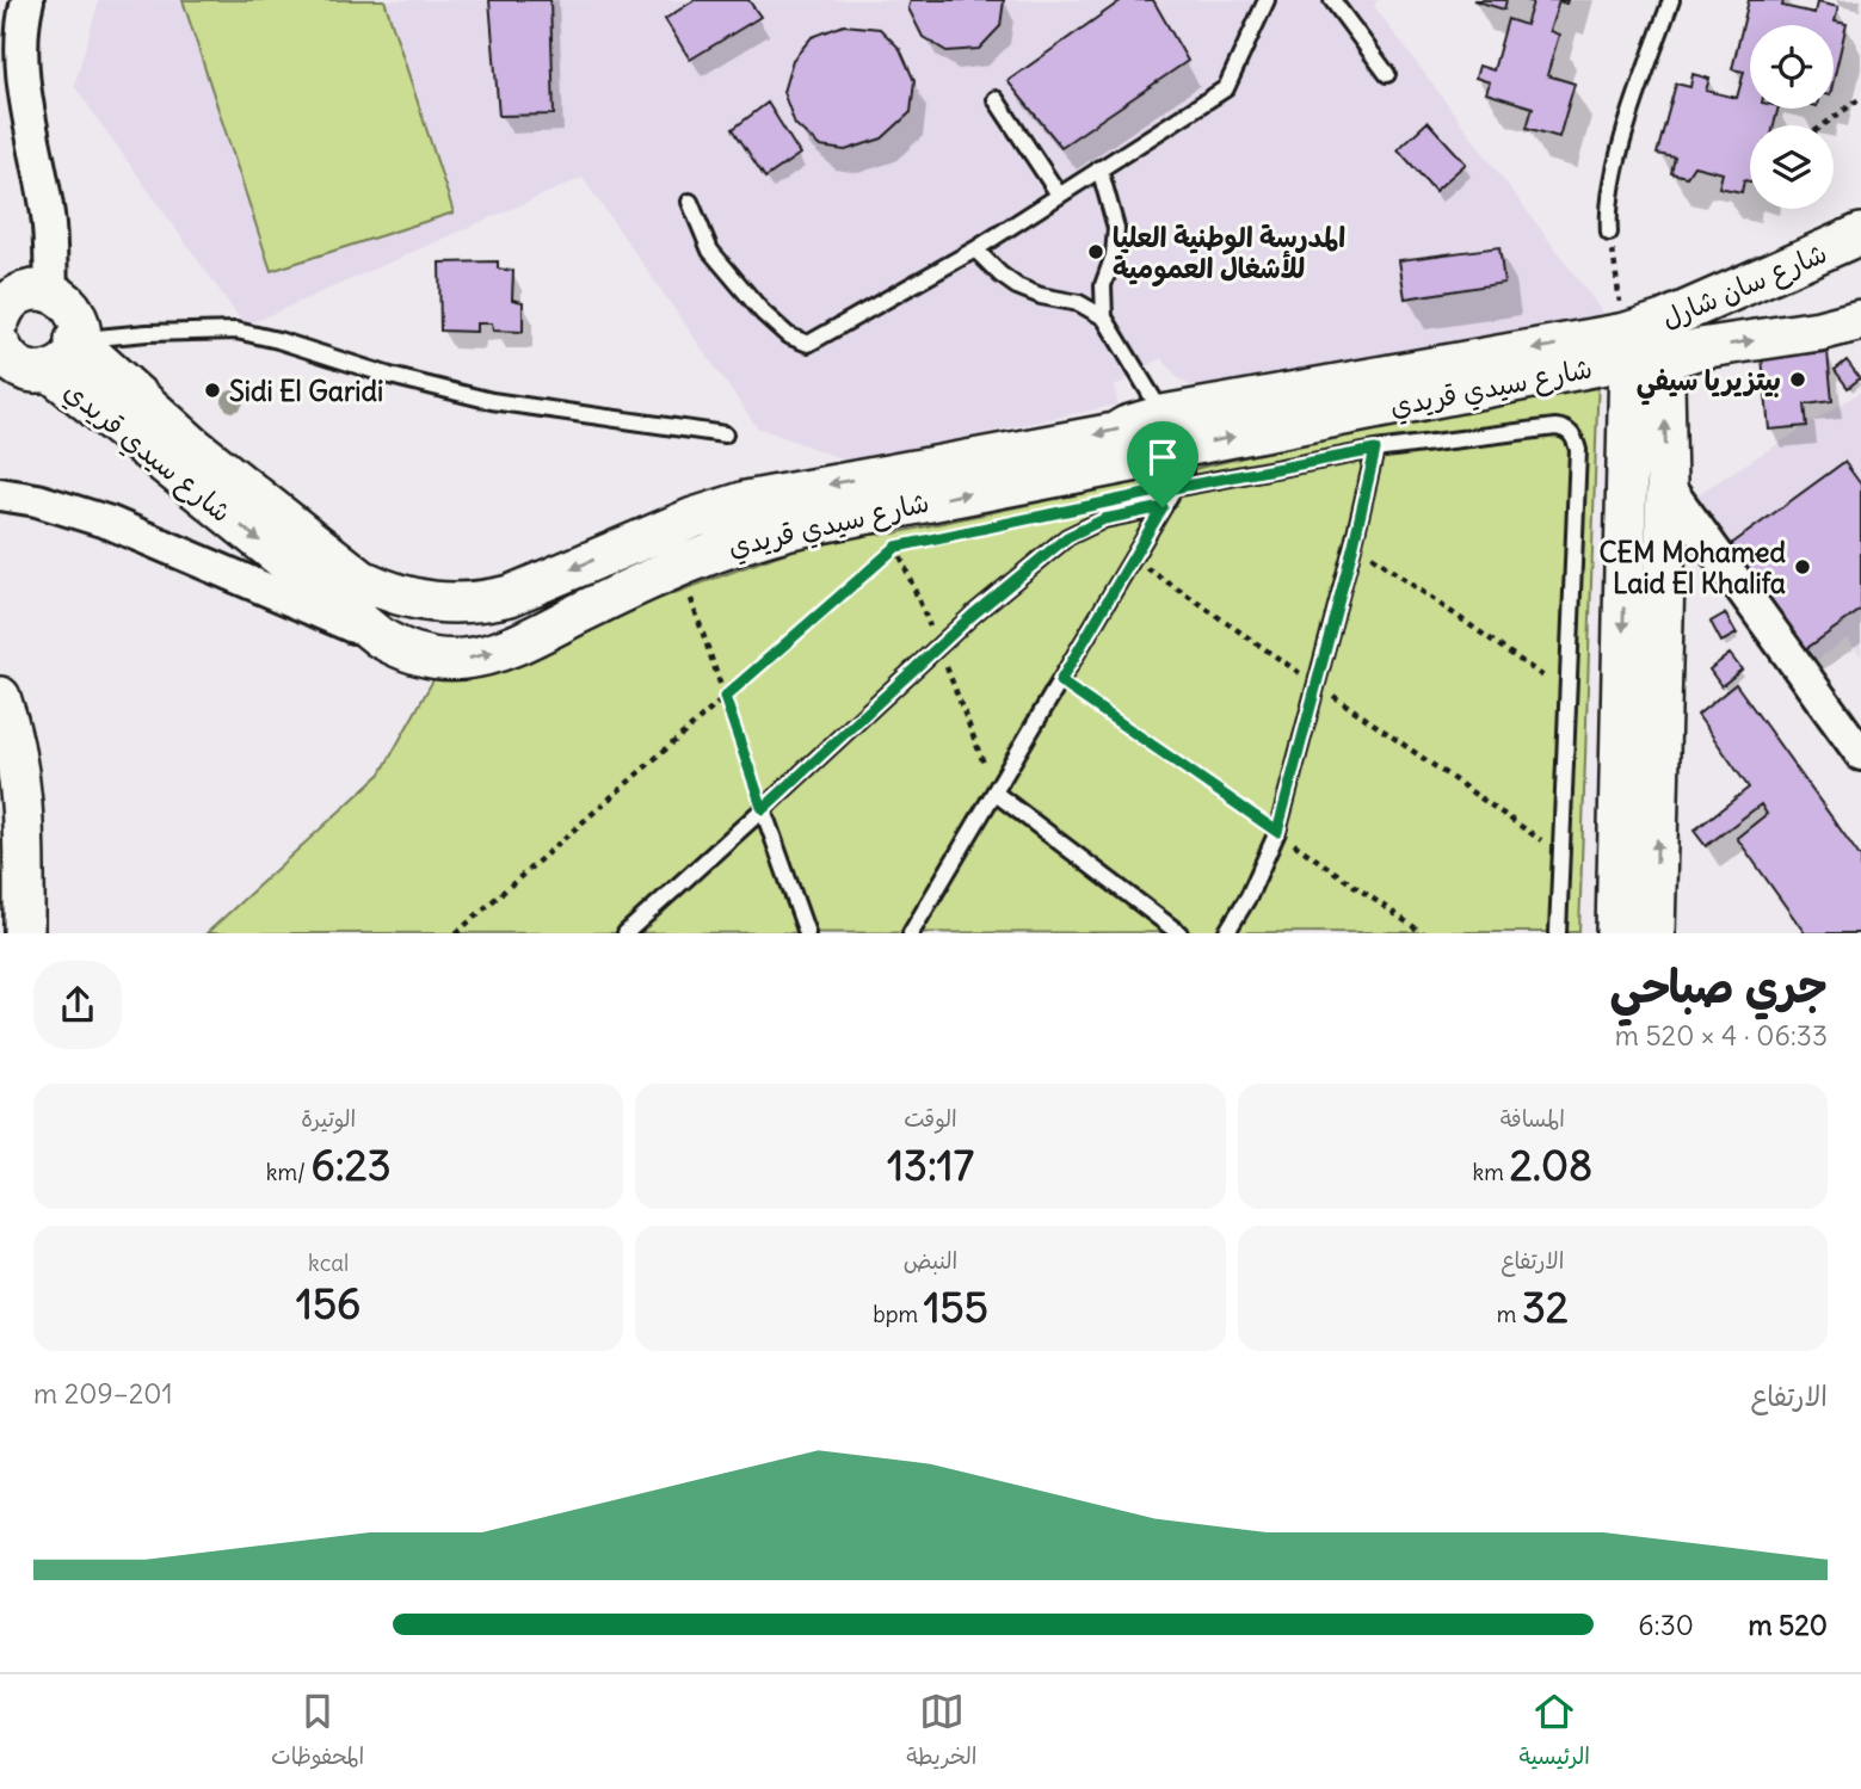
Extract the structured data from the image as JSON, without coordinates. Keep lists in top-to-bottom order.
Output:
{
  "streets": {
    "street": ["شارع سان شارل", "شارع سيدي قريدي"]
  },
  "crossings": [
    ["شارع سان شارل", "شارع سيدي قريدي"]
  ],
  "places": [
    "المدرسة الوطنية العليا للأشغال العمومية",
    "بيتزيريا سيفي",
    "Sidi El Garidi",
    "CEM Mohamed Laid El Khalifa"
  ],
  "page": {
    "heading": ["جري صباحي", "06:33 · 4 × 520 m"],
    "stats": [
      ["المسافة", "2.08 km"],
      ["الوقت", "13:17"],
      ["الوتيرة", "6:23 /km"],
      ["الارتفاع", "32 m"],
      ["النبض", "155 bpm"],
      ["kcal", "156"]
    ],
    "chart": ["الارتفاع", "201–209 m"],
    "list": [
      {
        "name": "520 m",
        "note": "6:30"
      }
    ],
    "tabs": ["الرئيسية", "الخريطة", "المحفوظات"]
  }
}
